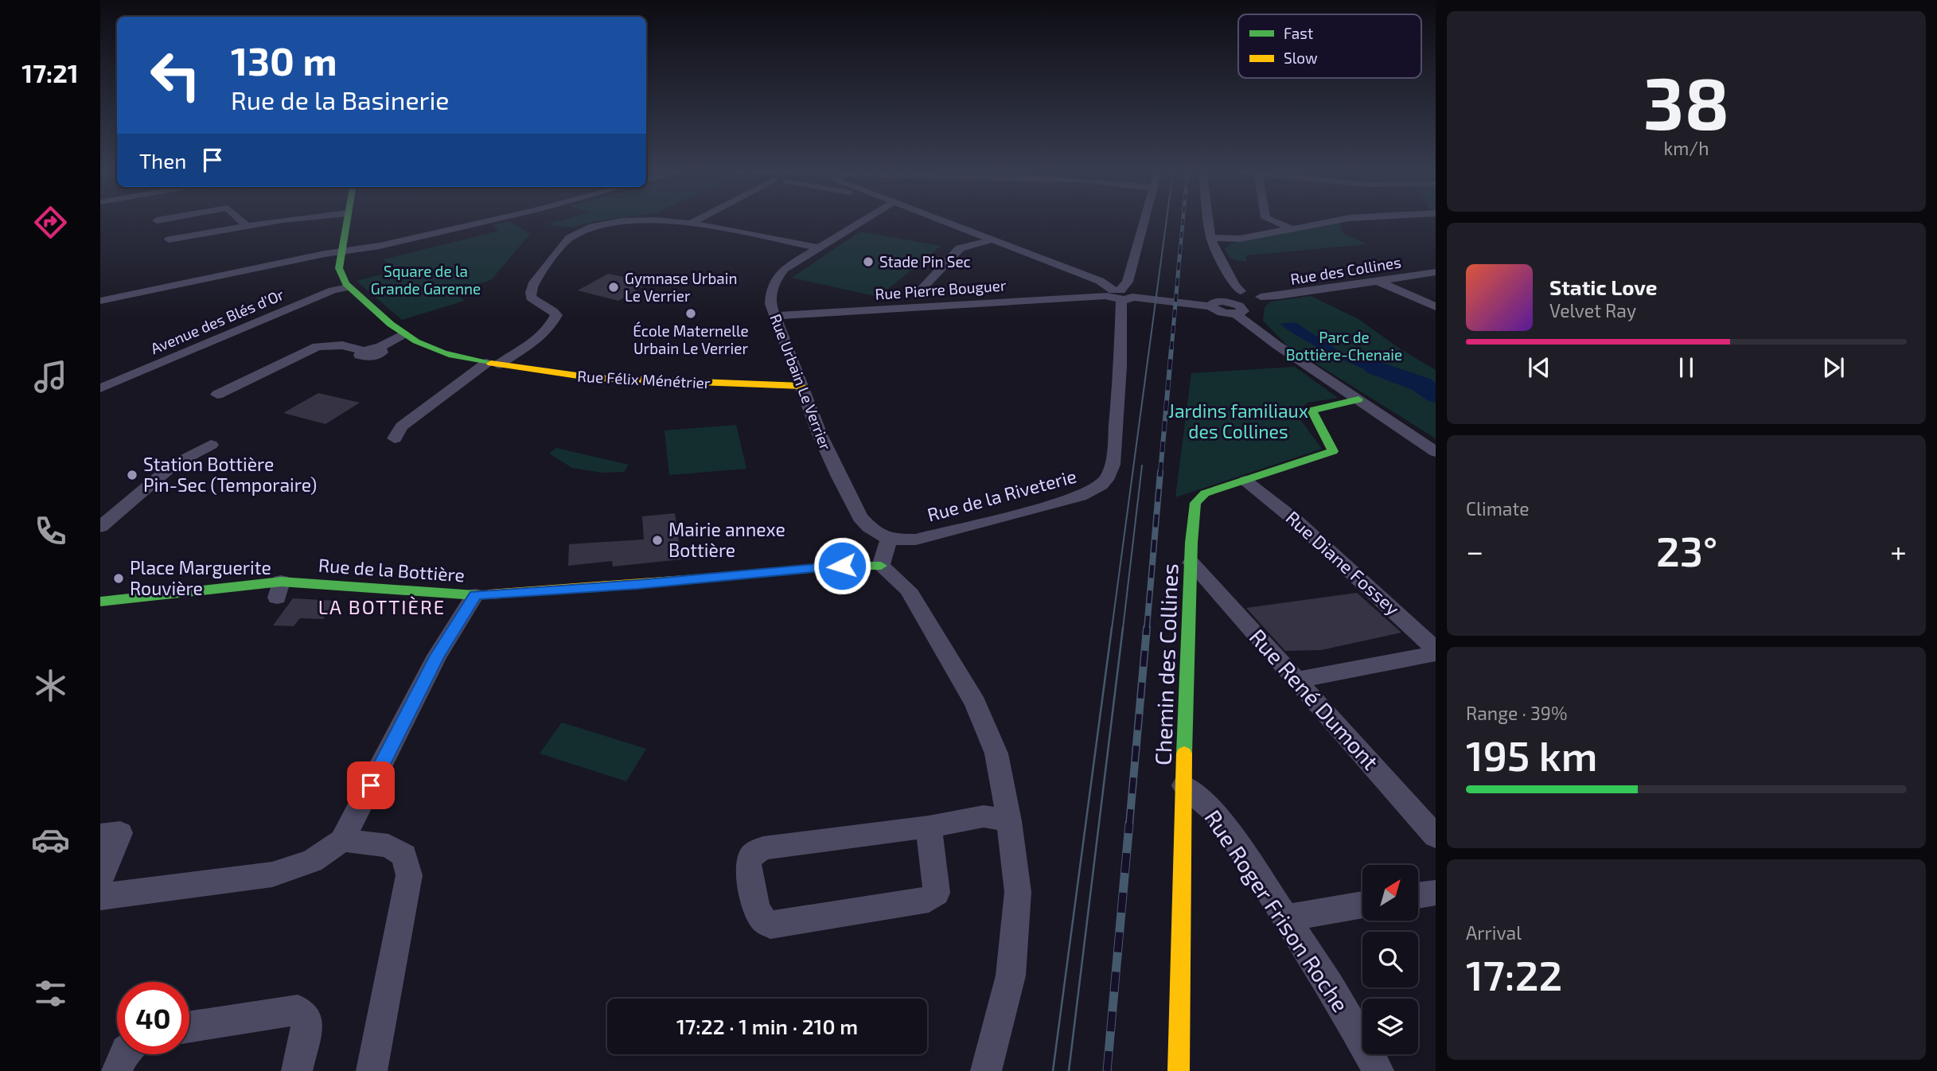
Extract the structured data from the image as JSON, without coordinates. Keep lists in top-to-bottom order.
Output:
{
  "streets": {
    "street": [
      "Rue des Collines",
      "Rue Pierre Bouguer",
      "Avenue des Blés d'Or",
      "Rue Félix Ménétrier",
      "Rue Urbain Le Verrier",
      "Rue de la Riveterie",
      "Rue Diane Fossey",
      "Rue de la Bottière",
      "Chemin des Collines",
      "Rue René Dumont",
      "Rue Roger Frison Roche"
    ]
  },
  "crossings": [
    ["Rue Pierre Bouguer", "Rue Urbain Le Verrier"],
    ["Rue Pierre Bouguer", "Rue de la Riveterie"],
    ["Avenue des Blés d'Or", "Rue Félix Ménétrier"],
    ["Rue Félix Ménétrier", "Rue Urbain Le Verrier"],
    ["Rue Urbain Le Verrier", "Rue de la Riveterie"],
    ["Rue Diane Fossey", "Chemin des Collines"],
    ["Chemin des Collines", "Rue René Dumont"],
    ["Chemin des Collines", "Rue Roger Frison Roche"]
  ],
  "districts": ["LA BOTTIÈRE"],
  "parks": ["Square de la Grande Garenne", "Parc de Bottière-Chenaie", "Jardins familiaux des Collines"],
  "places": [
    "Stade Pin Sec",
    "Gymnase Urbain Le Verrier",
    "École Maternelle Urbain Le Verrier",
    "Station Bottière Pin-Sec (Temporaire)",
    "Mairie annexe Bottière",
    "Place Marguerite Rouvière"
  ],
  "legend": ["Fast", "Slow"],
  "north": "top right",
  "page": {
    "tabs": "17:21",
    "tile": [
      ["38", "km/h"],
      "Climate",
      ["Range · 39%", "195 km"],
      ["Arrival", "17:22"]
    ],
    "turn": ["130 m", "Rue de la Basinerie"],
    "then": "Then",
    "song": ["Static Love", "Velvet Ray"],
    "heat": ["−", "23°", "+"],
    "limit": "40",
    "trip": "17:22 · 1 min · 210 m"
  }
}
